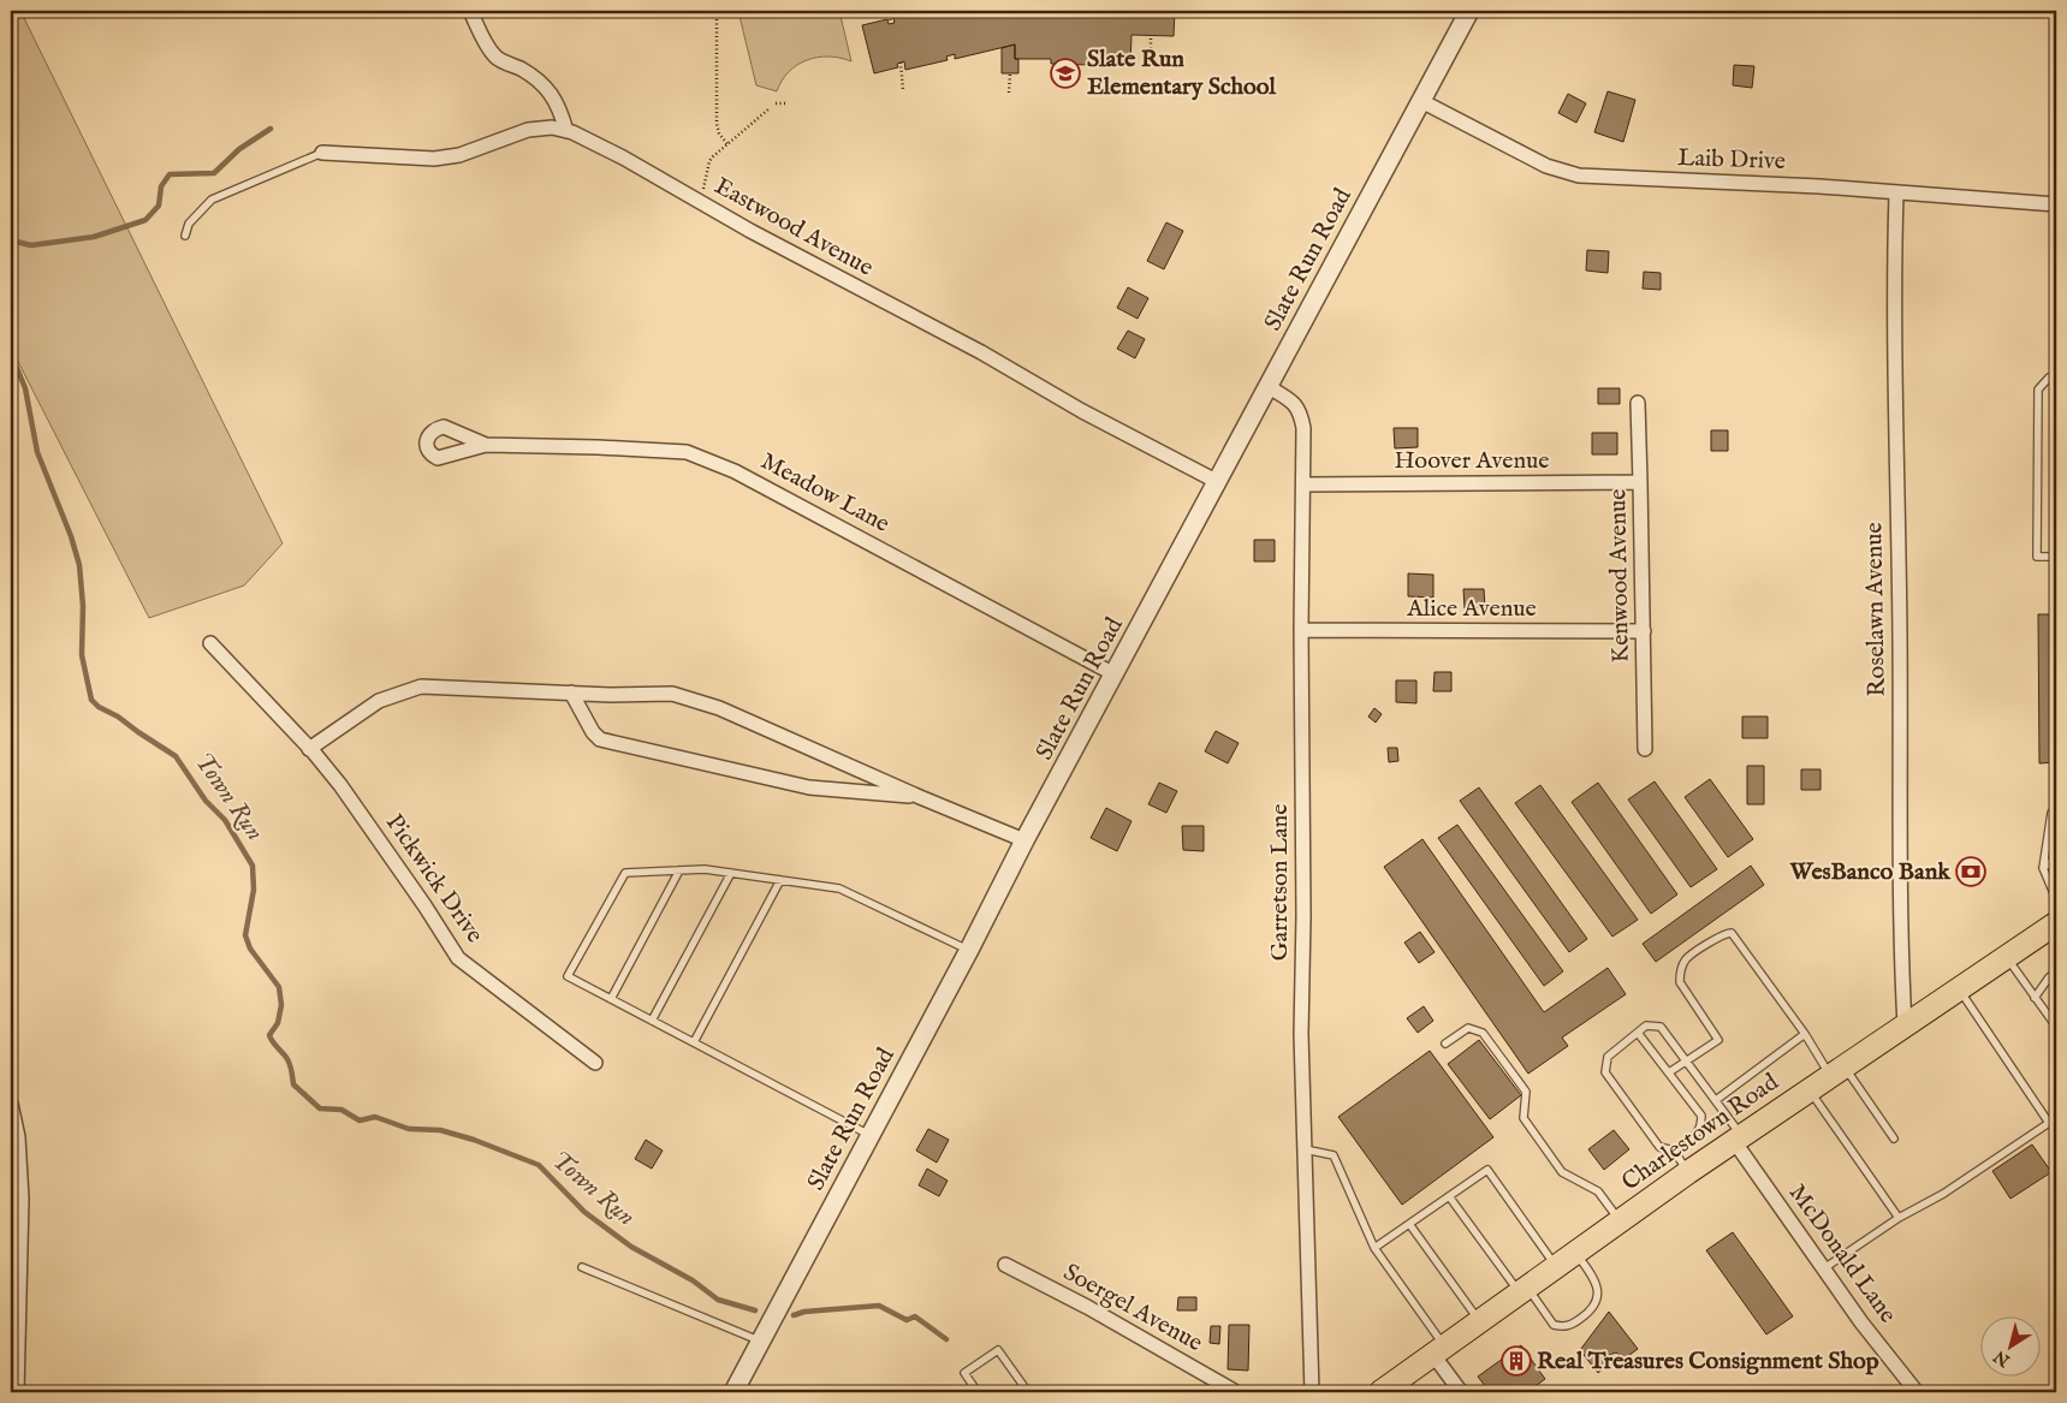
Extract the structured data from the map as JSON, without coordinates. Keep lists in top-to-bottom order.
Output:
{
  "streets": {
    "main road": ["Charlestown Road"],
    "street": [
      "Laib Drive",
      "Eastwood Avenue",
      "Slate Run Road",
      "Hoover Avenue",
      "Meadow Lane",
      "Kenwood Avenue",
      "Alice Avenue",
      "Roselawn Avenue",
      "Pickwick Drive",
      "Garretson Lane",
      "McDonald Lane",
      "Soergel Avenue"
    ]
  },
  "crossings": [
    ["Laib Drive", "Slate Run Road"],
    ["Laib Drive", "Roselawn Avenue"],
    ["Eastwood Avenue", "Slate Run Road"],
    ["Slate Run Road", "Meadow Lane"],
    ["Slate Run Road", "Garretson Lane"],
    ["Hoover Avenue", "Kenwood Avenue"],
    ["Hoover Avenue", "Garretson Lane"],
    ["Kenwood Avenue", "Alice Avenue"],
    ["Alice Avenue", "Garretson Lane"],
    ["Roselawn Avenue", "Charlestown Road"],
    ["Charlestown Road", "McDonald Lane"]
  ],
  "water": ["Town Run"],
  "places": {
    "school or university": ["Slate Run Elementary School"],
    "bank": ["WesBanco Bank"],
    "building": ["Real Treasures Consignment Shop"]
  },
  "north": "bottom left"
}
